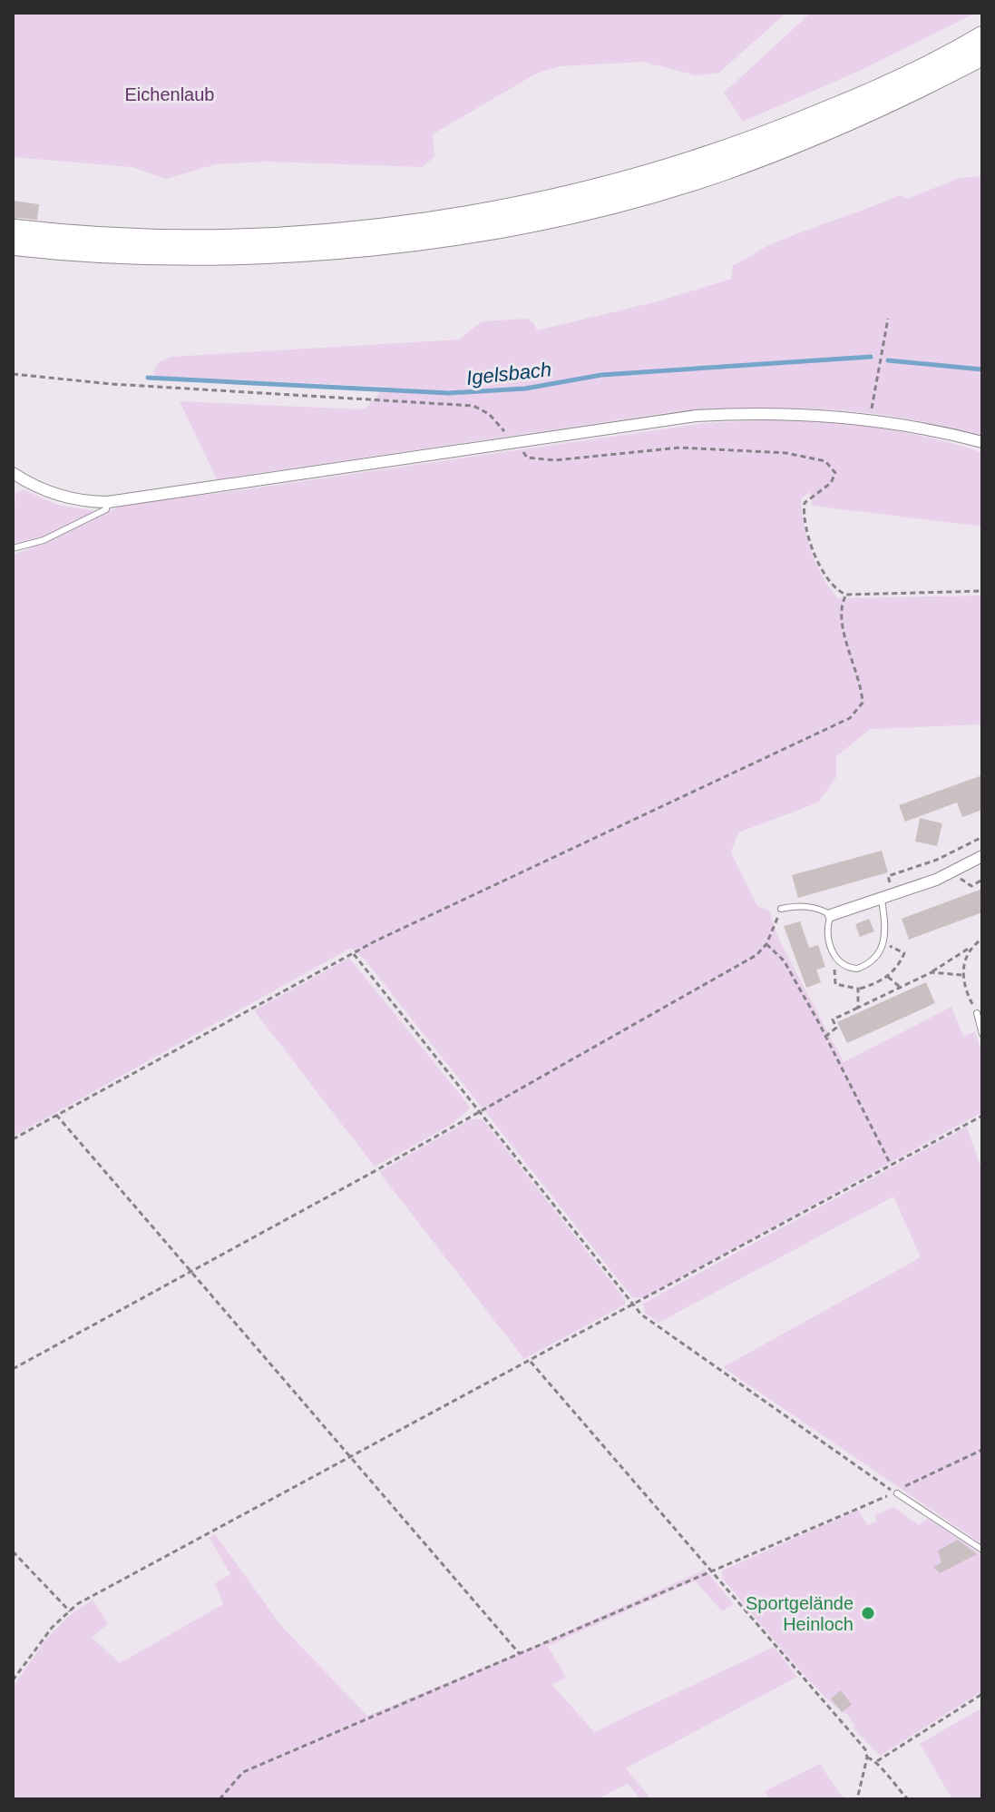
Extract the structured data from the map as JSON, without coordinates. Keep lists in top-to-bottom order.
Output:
{
  "water": ["Igelsbach"],
  "parks": ["Eichenlaub"],
  "places": ["Sportgelände Heinloch"]
}
